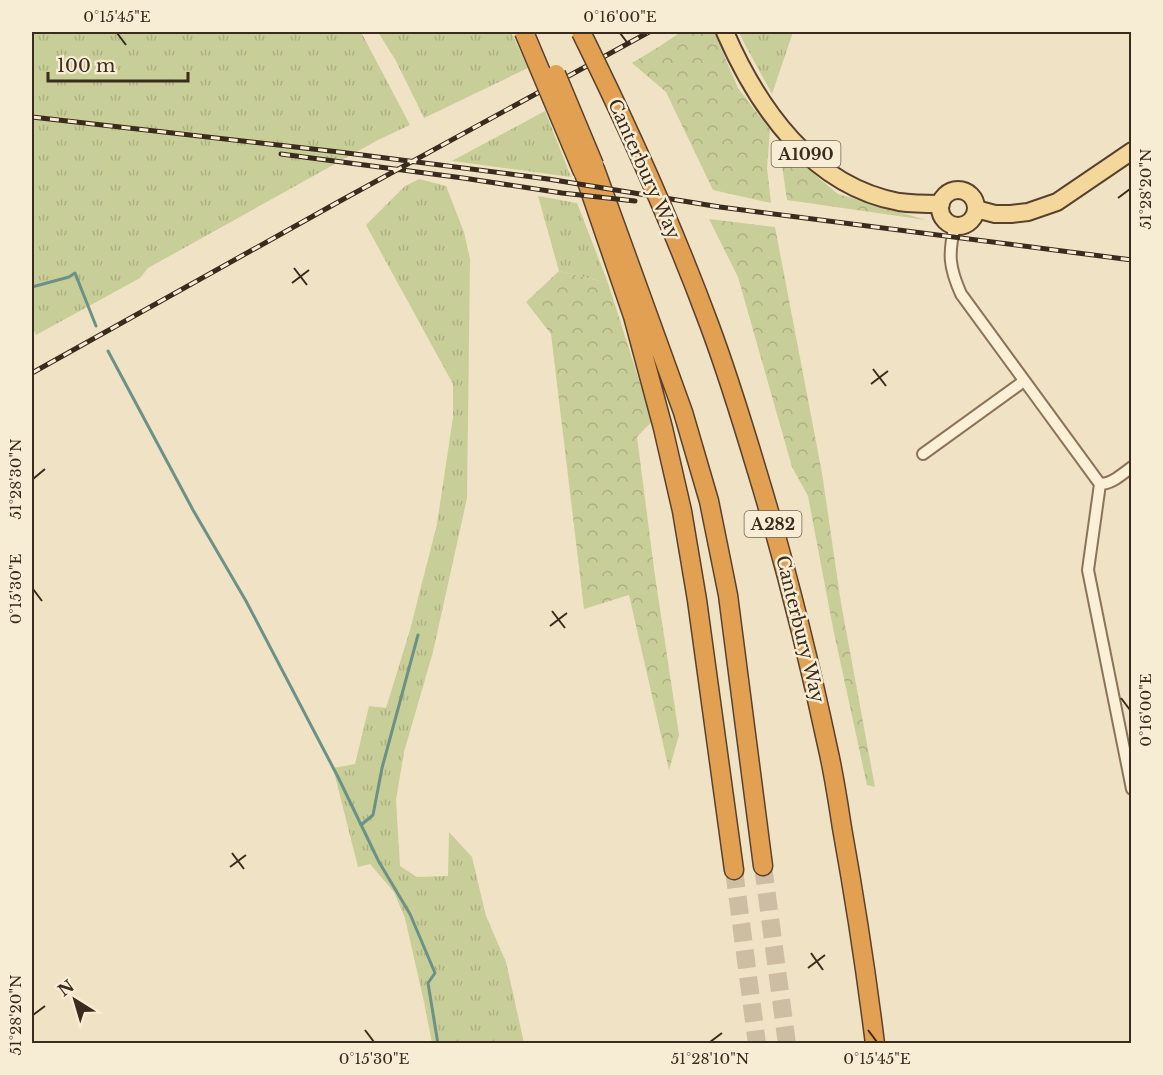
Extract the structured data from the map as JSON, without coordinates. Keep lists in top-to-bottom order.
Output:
{
  "streets": {
    "highway": ["Canterbury Way", "A282"],
    "main road": ["A1090"]
  },
  "scale_bar": "100 m",
  "north": "top left",
  "coordinates": [
    "0°15'45\"E",
    "0°16'00\"E",
    "51°28'20\"N",
    "51°28'30\"N",
    "0°15'30\"E",
    "51°28'10\"N"
  ]
}
